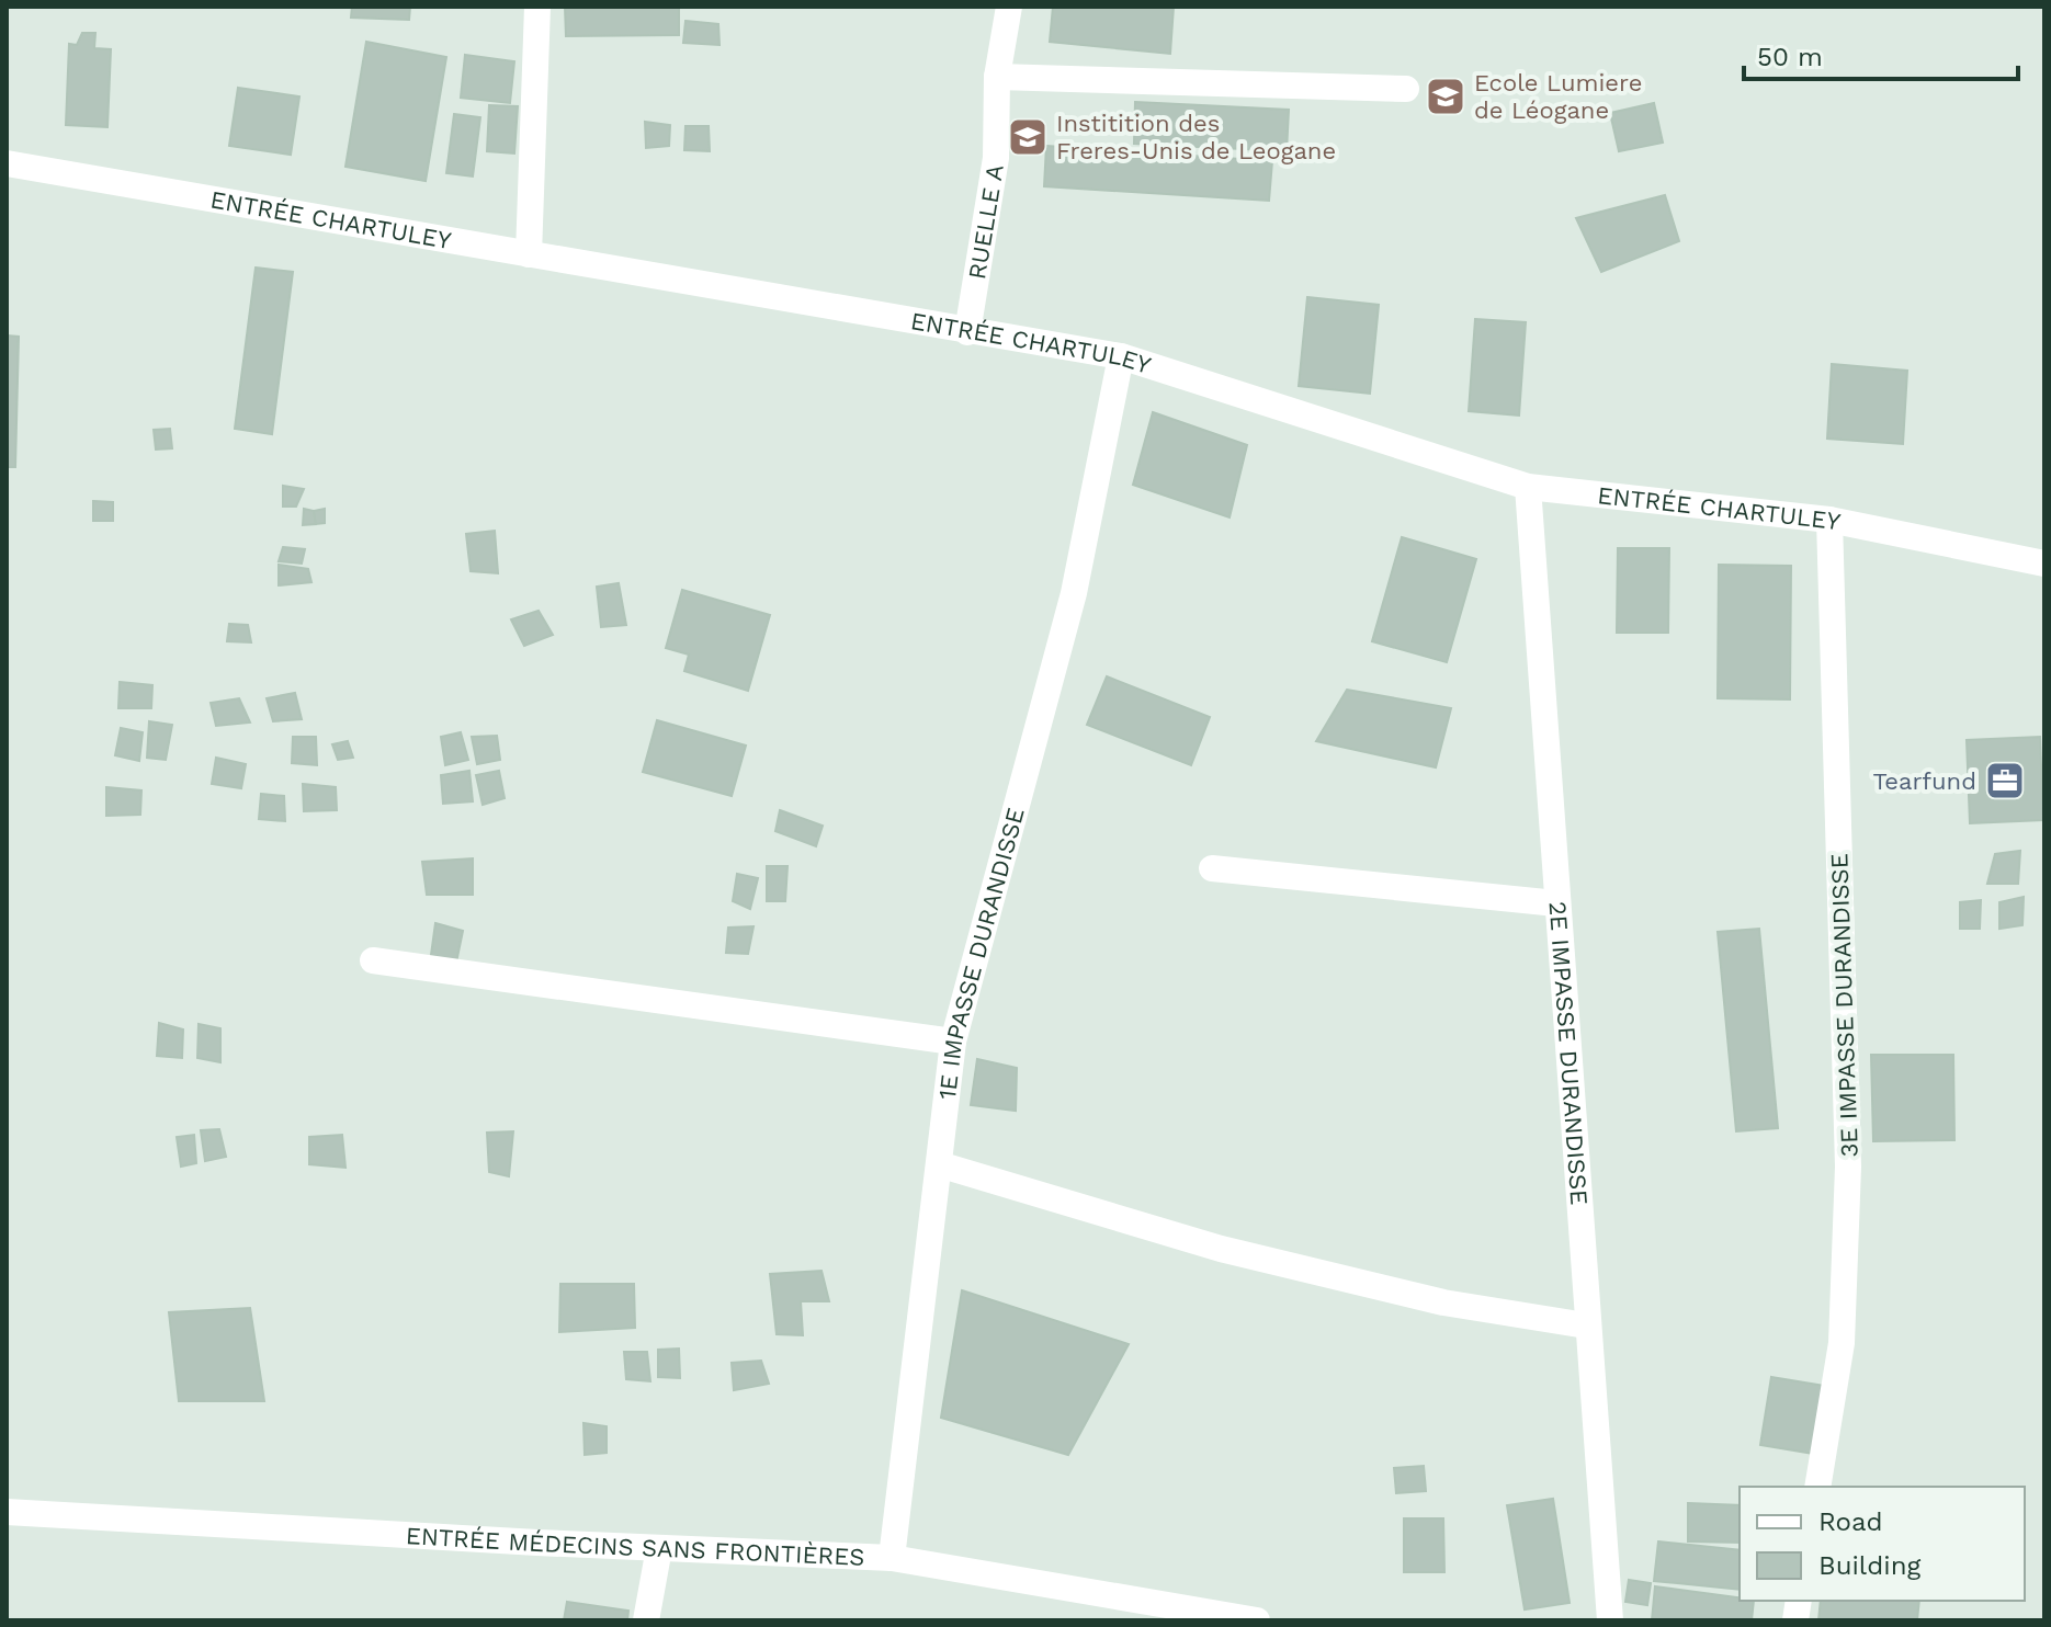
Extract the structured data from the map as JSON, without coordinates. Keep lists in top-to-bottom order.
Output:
{
  "streets": {
    "street": [
      "ENTRÉE CHARTULEY",
      "RUELLE A",
      "1E IMPASSE DURANDISSE",
      "3E IMPASSE DURANDISSE",
      "2E IMPASSE DURANDISSE",
      "ENTRÉE MÉDECINS SANS FRONTIÈRES"
    ]
  },
  "crossings": [
    ["ENTRÉE CHARTULEY", "RUELLE A"],
    ["ENTRÉE CHARTULEY", "1E IMPASSE DURANDISSE"],
    ["ENTRÉE CHARTULEY", "3E IMPASSE DURANDISSE"],
    ["ENTRÉE CHARTULEY", "2E IMPASSE DURANDISSE"],
    ["1E IMPASSE DURANDISSE", "ENTRÉE MÉDECINS SANS FRONTIÈRES"]
  ],
  "places": {
    "school or university": ["Ecole Lumiere de Léogane", "Institition des Freres-Unis de Leogane"],
    "office": ["Tearfund"]
  },
  "legend": ["Road", "Building"],
  "scale_bar": "50 m"
}
